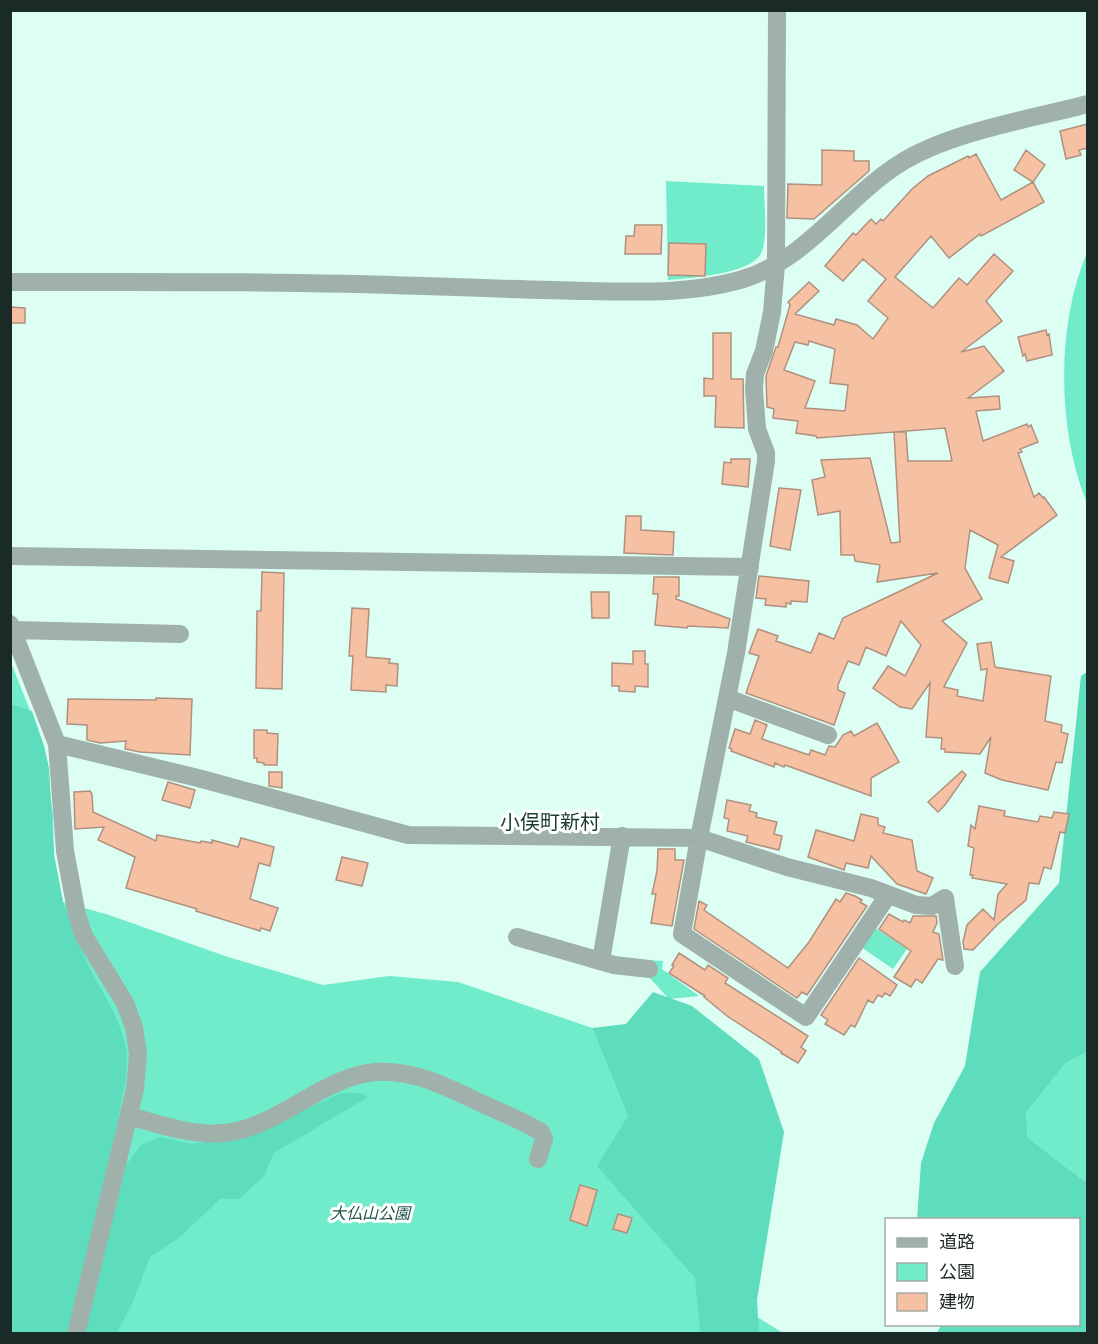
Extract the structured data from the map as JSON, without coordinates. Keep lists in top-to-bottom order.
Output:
{
  "districts": ["小俣町新村"],
  "parks": ["大仏山公園"],
  "legend": ["道路", "公園", "建物"]
}
